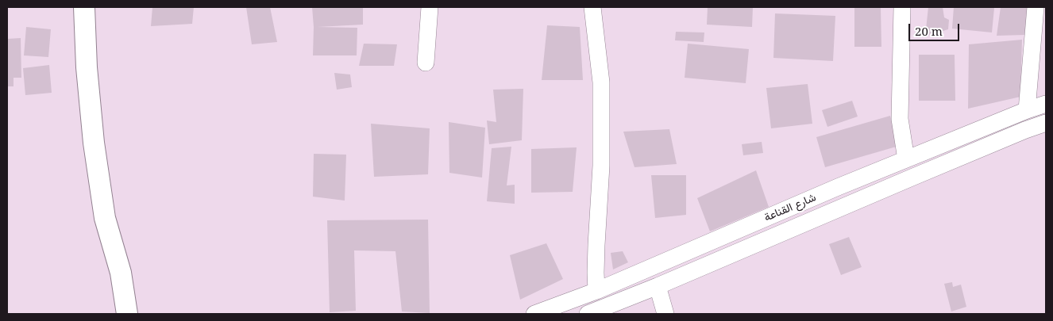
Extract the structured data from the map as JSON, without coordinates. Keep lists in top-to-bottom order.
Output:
{
  "streets": {
    "street": ["شارع القناعة"]
  },
  "scale_bar": "20 m"
}
